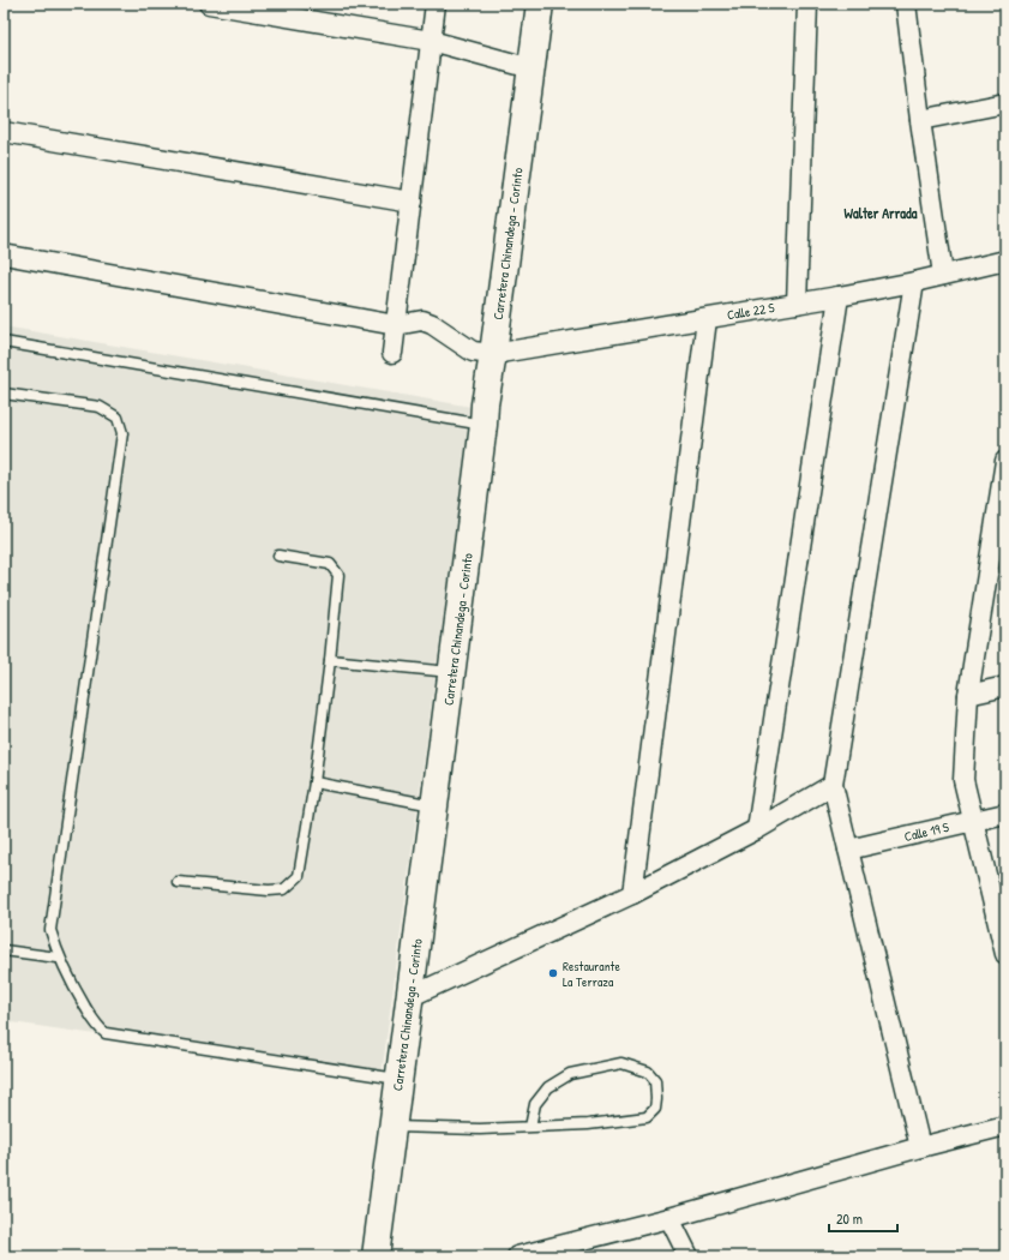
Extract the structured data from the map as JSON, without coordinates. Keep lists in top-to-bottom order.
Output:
{
  "streets": {
    "highway": ["Carretera Chinandega - Corinto"],
    "street": ["Calle 22 S", "Calle 19 S"]
  },
  "crossings": [
    ["Carretera Chinandega - Corinto", "Calle 22 S"]
  ],
  "districts": ["Walter Arrada"],
  "places": ["Restaurante La Terraza"],
  "scale_bar": "20 m"
}
